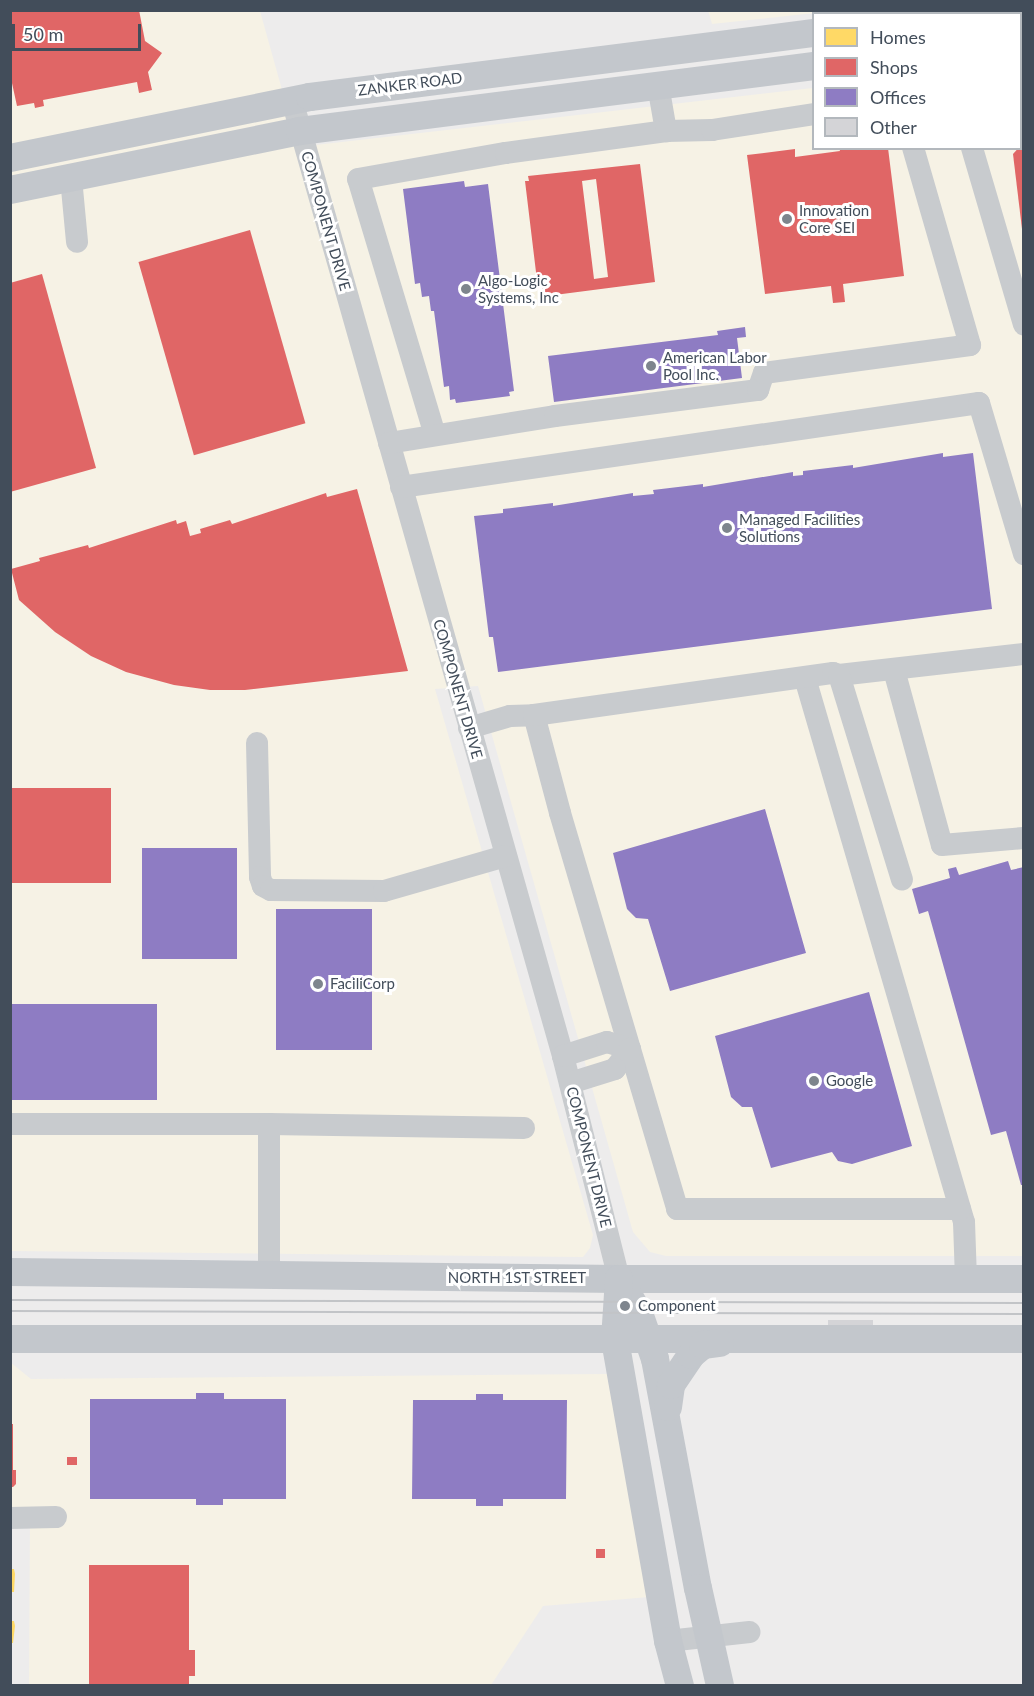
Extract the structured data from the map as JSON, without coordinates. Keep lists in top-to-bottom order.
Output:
{
  "streets": {
    "main road": ["ZANKER ROAD", "COMPONENT DRIVE", "NORTH 1ST STREET"]
  },
  "crossings": [
    ["ZANKER ROAD", "COMPONENT DRIVE"],
    ["COMPONENT DRIVE", "NORTH 1ST STREET"]
  ],
  "places": [
    "Innovation Core SEI",
    "Algo-Logic Systems, Inc",
    "American Labor Pool Inc.",
    "Managed Facilities Solutions",
    "FaciliCorp",
    "Google",
    "Component"
  ],
  "legend": [
    "Homes",
    "Shops",
    "Offices",
    "Other"
  ],
  "scale_bar": "50 m"
}
